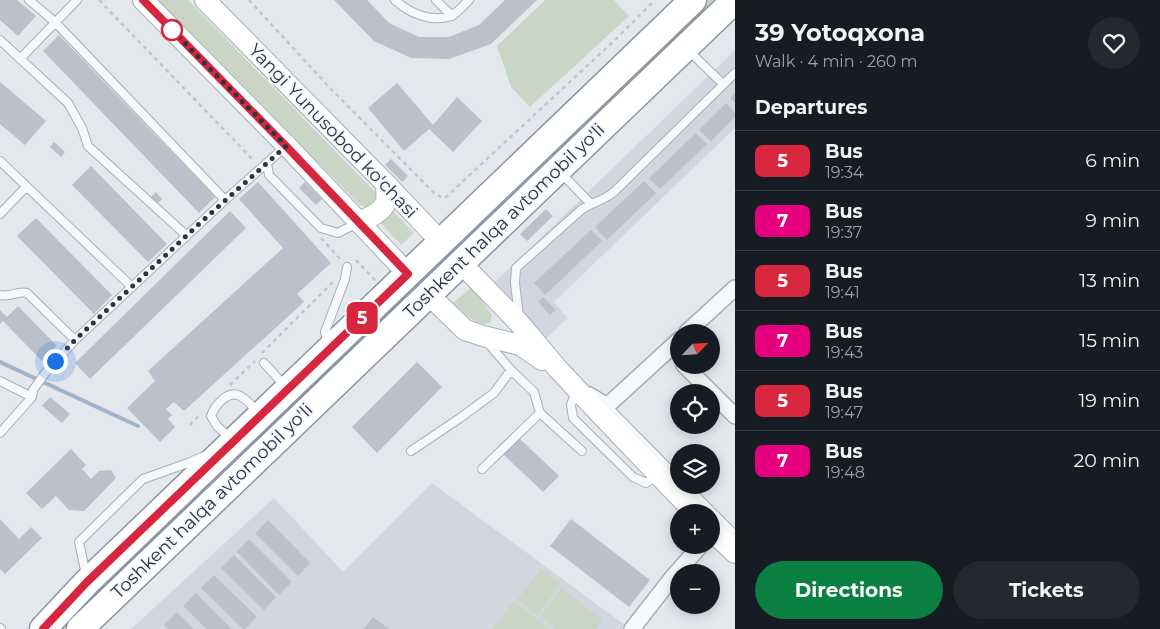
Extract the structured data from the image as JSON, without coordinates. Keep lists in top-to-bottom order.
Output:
{
  "streets": {
    "highway": ["Yangi Yunusobod ko'chasi", "Toshkent halqa avtomobil yo'li"]
  },
  "crossings": [
    ["Yangi Yunusobod ko'chasi", "Toshkent halqa avtomobil yo'li"]
  ],
  "lines": ["bus line 5"],
  "north": "top right",
  "page": {
    "on_map": "5",
    "heading": [
      ["39 Yotoqxona", "Walk · 4 min · 260 m"],
      "Departures"
    ],
    "list": [
      {
        "mark": "5",
        "name": "Bus",
        "note": "19:34",
        "value": "6 min"
      },
      {
        "mark": "7",
        "name": "Bus",
        "note": "19:37",
        "value": "9 min"
      },
      {
        "mark": "5",
        "name": "Bus",
        "note": "19:41",
        "value": "13 min"
      },
      {
        "mark": "7",
        "name": "Bus",
        "note": "19:43",
        "value": "15 min"
      },
      {
        "mark": "5",
        "name": "Bus",
        "note": "19:47",
        "value": "19 min"
      },
      {
        "mark": "7",
        "name": "Bus",
        "note": "19:48",
        "value": "20 min"
      }
    ],
    "map_buttons": ["+", "−"],
    "buttons": ["Directions", "Tickets"]
  }
}
